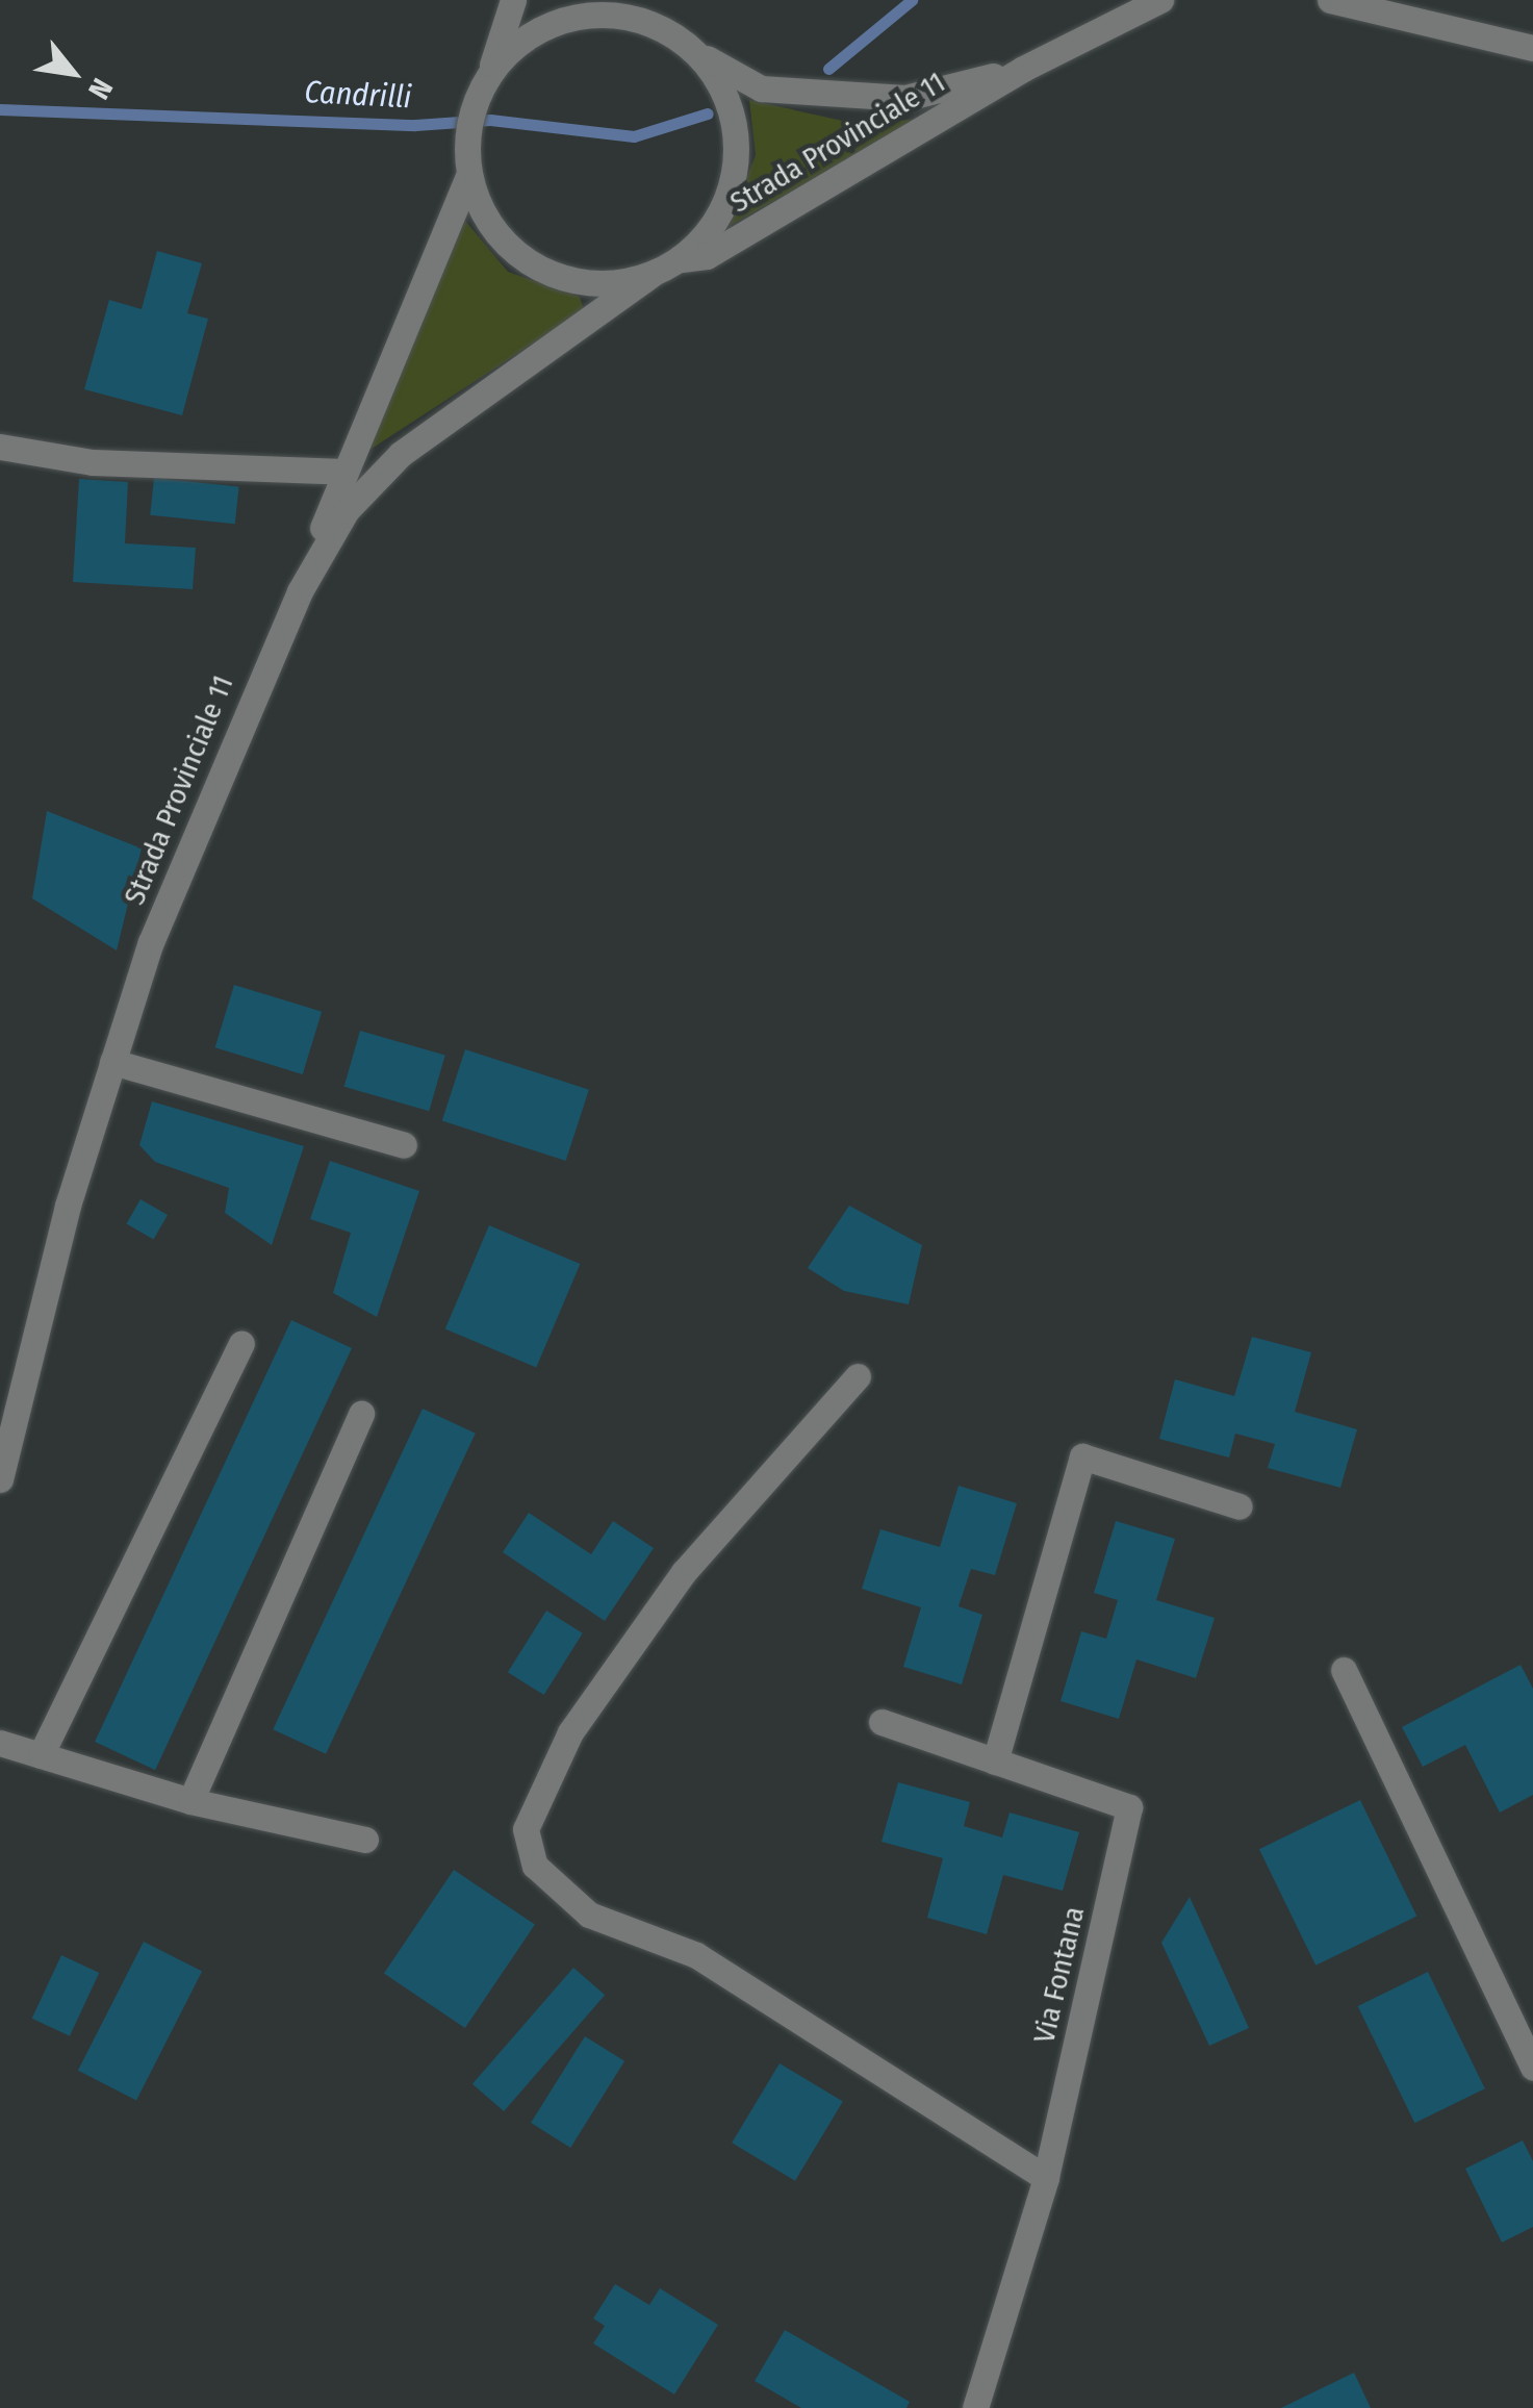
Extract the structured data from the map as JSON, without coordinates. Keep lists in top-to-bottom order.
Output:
{
  "streets": {
    "street": ["Strada Provinciale 11", "Via Fontana"]
  },
  "water": ["Candrilli"],
  "north": "bottom right"
}
